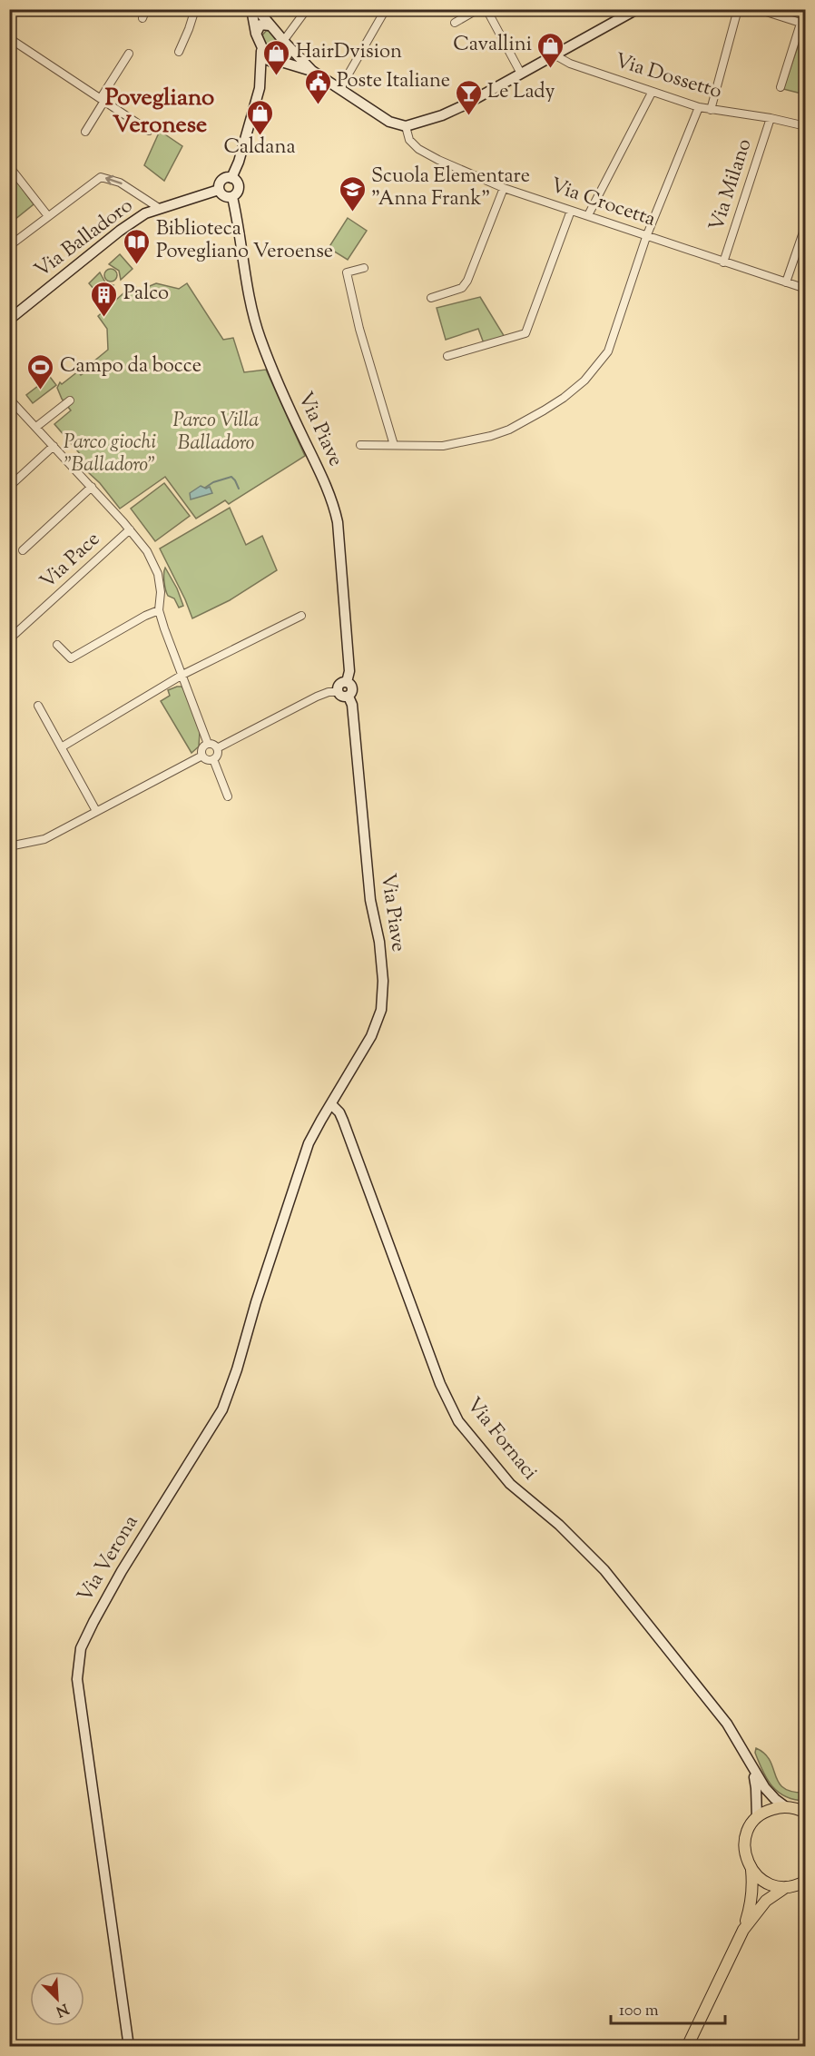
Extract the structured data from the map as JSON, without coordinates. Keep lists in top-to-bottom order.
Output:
{
  "streets": {
    "street": [
      "Via Dossetto",
      "Via Milano",
      "Via Crocetta",
      "Via Balladoro",
      "Via Piave",
      "Via Pace",
      "Via Fornaci",
      "Via Verona"
    ]
  },
  "crossings": [
    ["Via Dossetto", "Via Milano"],
    ["Via Milano", "Via Crocetta"],
    ["Via Balladoro", "Via Piave"],
    ["Via Piave", "Via Fornaci"],
    ["Via Piave", "Via Verona"]
  ],
  "districts": ["Povegliano Veronese"],
  "parks": ["Parco Villa Balladoro", "Parco giochi \"Balladoro\""],
  "places": {
    "shop": ["Cavallini", "HairDvision", "Caldana"],
    "public building": ["Poste Italiane"],
    "bar": ["Le Lady"],
    "school or university": ["Scuola Elementare \"Anna Frank\""],
    "library": ["Biblioteca Povegliano Veroense"],
    "building": ["Palco"],
    "sports": ["Campo da bocce"]
  },
  "scale_bar": "100 m",
  "north": "bottom right"
}
